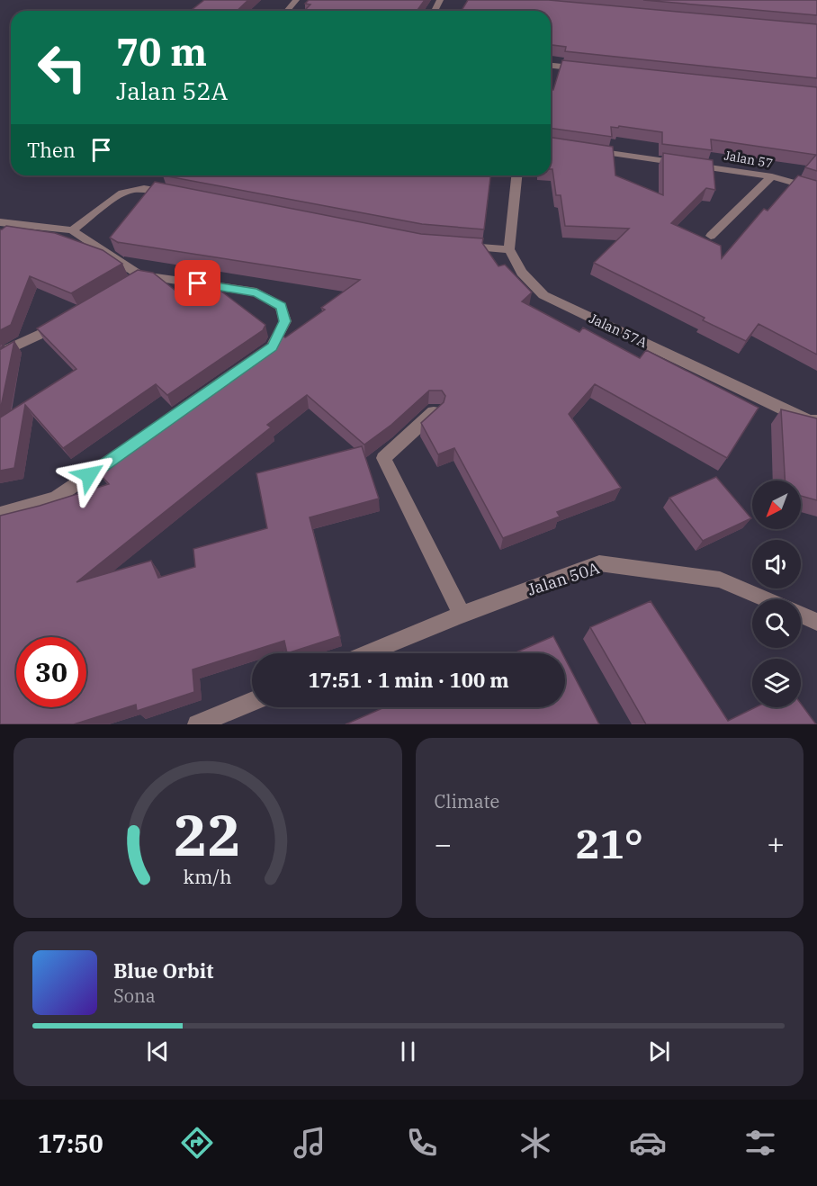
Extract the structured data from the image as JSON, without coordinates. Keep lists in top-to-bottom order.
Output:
{
  "streets": {
    "street": ["Jalan 57", "Jalan 57A", "Jalan 50A"]
  },
  "north": "bottom left",
  "page": {
    "turn": ["70 m", "Jalan 52A"],
    "then": "Then",
    "limit": "30",
    "trip": "17:51 · 1 min · 100 m",
    "tile": "Climate",
    "heat": ["−", "21°", "+"],
    "song": ["Blue Orbit", "Sona"],
    "tabs": "17:50",
    "gauge": ["22", "km/h"]
  }
}
